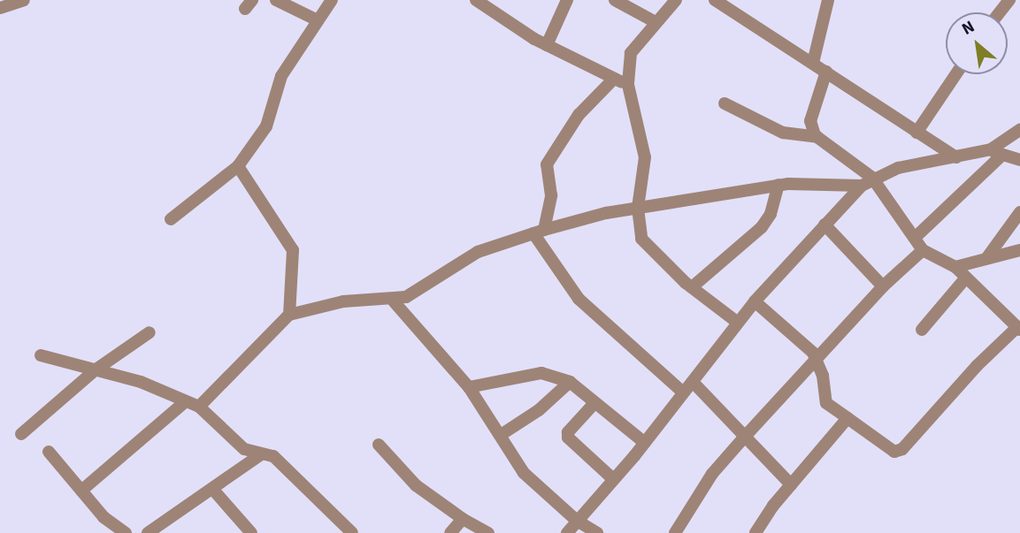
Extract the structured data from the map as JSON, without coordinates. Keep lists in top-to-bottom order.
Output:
{
  "north": "top left"
}
